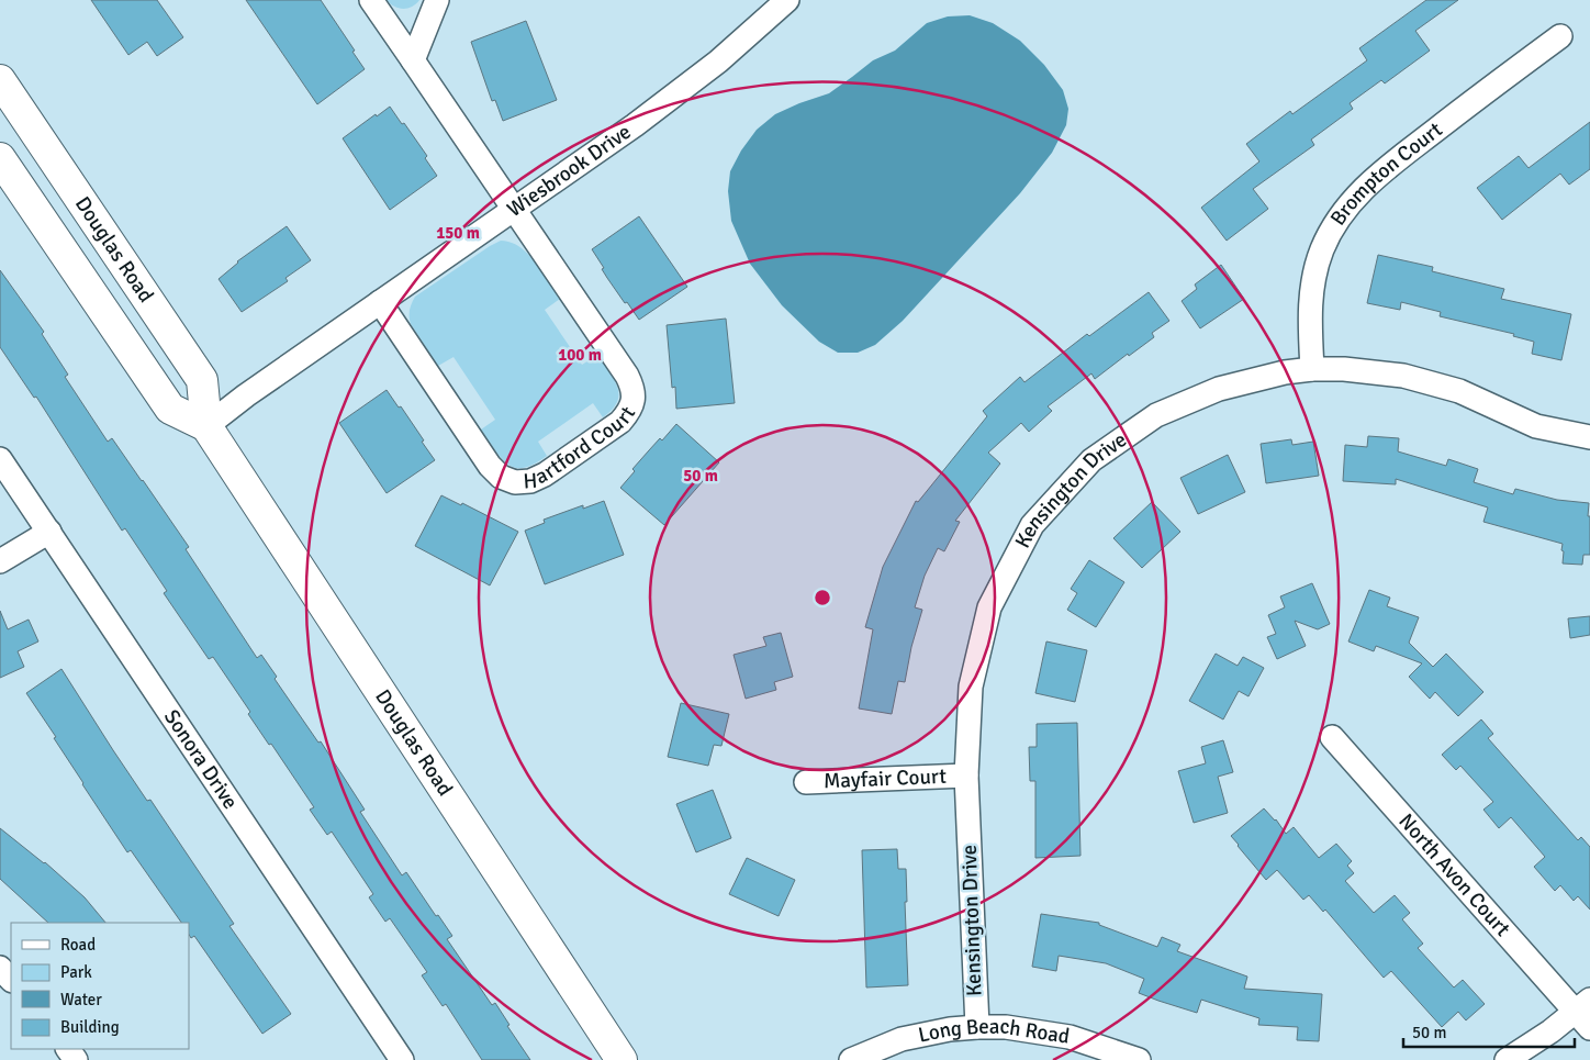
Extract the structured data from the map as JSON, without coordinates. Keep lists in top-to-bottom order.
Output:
{
  "streets": {
    "street": [
      "Wiesbrook Drive",
      "Brompton Court",
      "Douglas Road",
      "Hartford Court",
      "Kensington Drive",
      "Sonora Drive",
      "Mayfair Court",
      "North Avon Court",
      "Long Beach Road"
    ]
  },
  "crossings": [
    ["Wiesbrook Drive", "Douglas Road"],
    ["Wiesbrook Drive", "Hartford Court"],
    ["Brompton Court", "Kensington Drive"],
    ["Kensington Drive", "Mayfair Court"],
    ["Kensington Drive", "Long Beach Road"]
  ],
  "legend": [
    "Road",
    "Park",
    "Water",
    "Building"
  ],
  "scale_bar": "50 m",
  "rings": ["150 m", "100 m", "50 m"]
}
